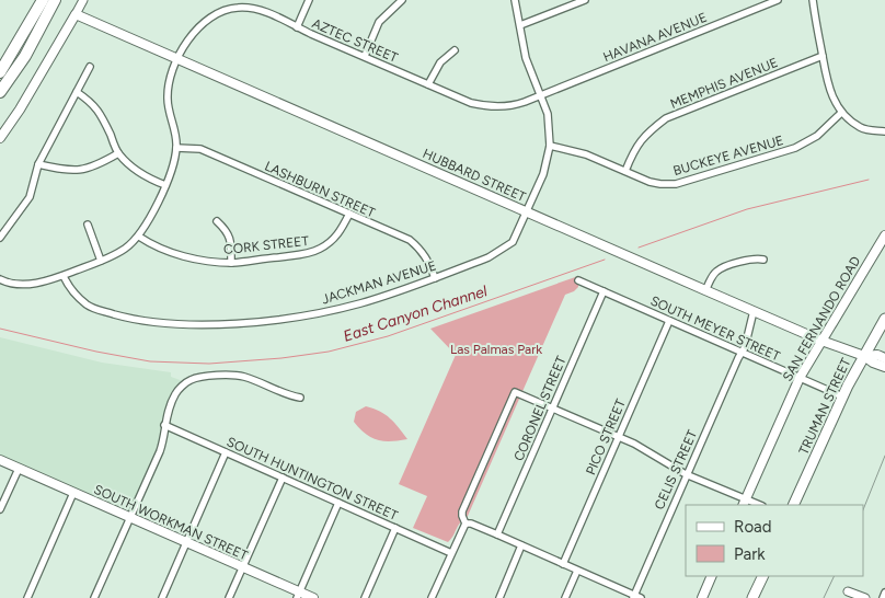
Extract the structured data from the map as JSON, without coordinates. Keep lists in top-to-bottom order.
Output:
{
  "streets": {
    "main road": [
      "HUBBARD STREET",
      "SAN FERNANDO ROAD",
      "TRUMAN STREET",
      "SOUTH WORKMAN STREET"
    ],
    "street": [
      "HAVANA AVENUE",
      "AZTEC STREET",
      "MEMPHIS AVENUE",
      "BUCKEYE AVENUE",
      "LASHBURN STREET",
      "CORK STREET",
      "JACKMAN AVENUE",
      "SOUTH MEYER STREET",
      "CORONEL STREET",
      "PICO STREET",
      "CELIS STREET",
      "SOUTH HUNTINGTON STREET"
    ]
  },
  "crossings": [
    ["HAVANA AVENUE", "AZTEC STREET"],
    ["HAVANA AVENUE", "JACKMAN AVENUE"],
    ["AZTEC STREET", "HUBBARD STREET"],
    ["AZTEC STREET", "LASHBURN STREET"],
    ["AZTEC STREET", "CORK STREET"],
    ["AZTEC STREET", "JACKMAN AVENUE"],
    ["MEMPHIS AVENUE", "BUCKEYE AVENUE"],
    ["BUCKEYE AVENUE", "JACKMAN AVENUE"],
    ["HUBBARD STREET", "JACKMAN AVENUE"],
    ["HUBBARD STREET", "SAN FERNANDO ROAD"],
    ["HUBBARD STREET", "TRUMAN STREET"],
    ["HUBBARD STREET", "CELIS STREET"],
    ["LASHBURN STREET", "CORK STREET"],
    ["LASHBURN STREET", "JACKMAN AVENUE"],
    ["SAN FERNANDO ROAD", "SOUTH MEYER STREET"],
    ["SOUTH MEYER STREET", "TRUMAN STREET"],
    ["SOUTH MEYER STREET", "CORONEL STREET"],
    ["SOUTH MEYER STREET", "PICO STREET"],
    ["SOUTH MEYER STREET", "CELIS STREET"]
  ],
  "water": ["East Canyon Channel"],
  "parks": ["Las Palmas Park"],
  "legend": ["Road", "Park"]
}
